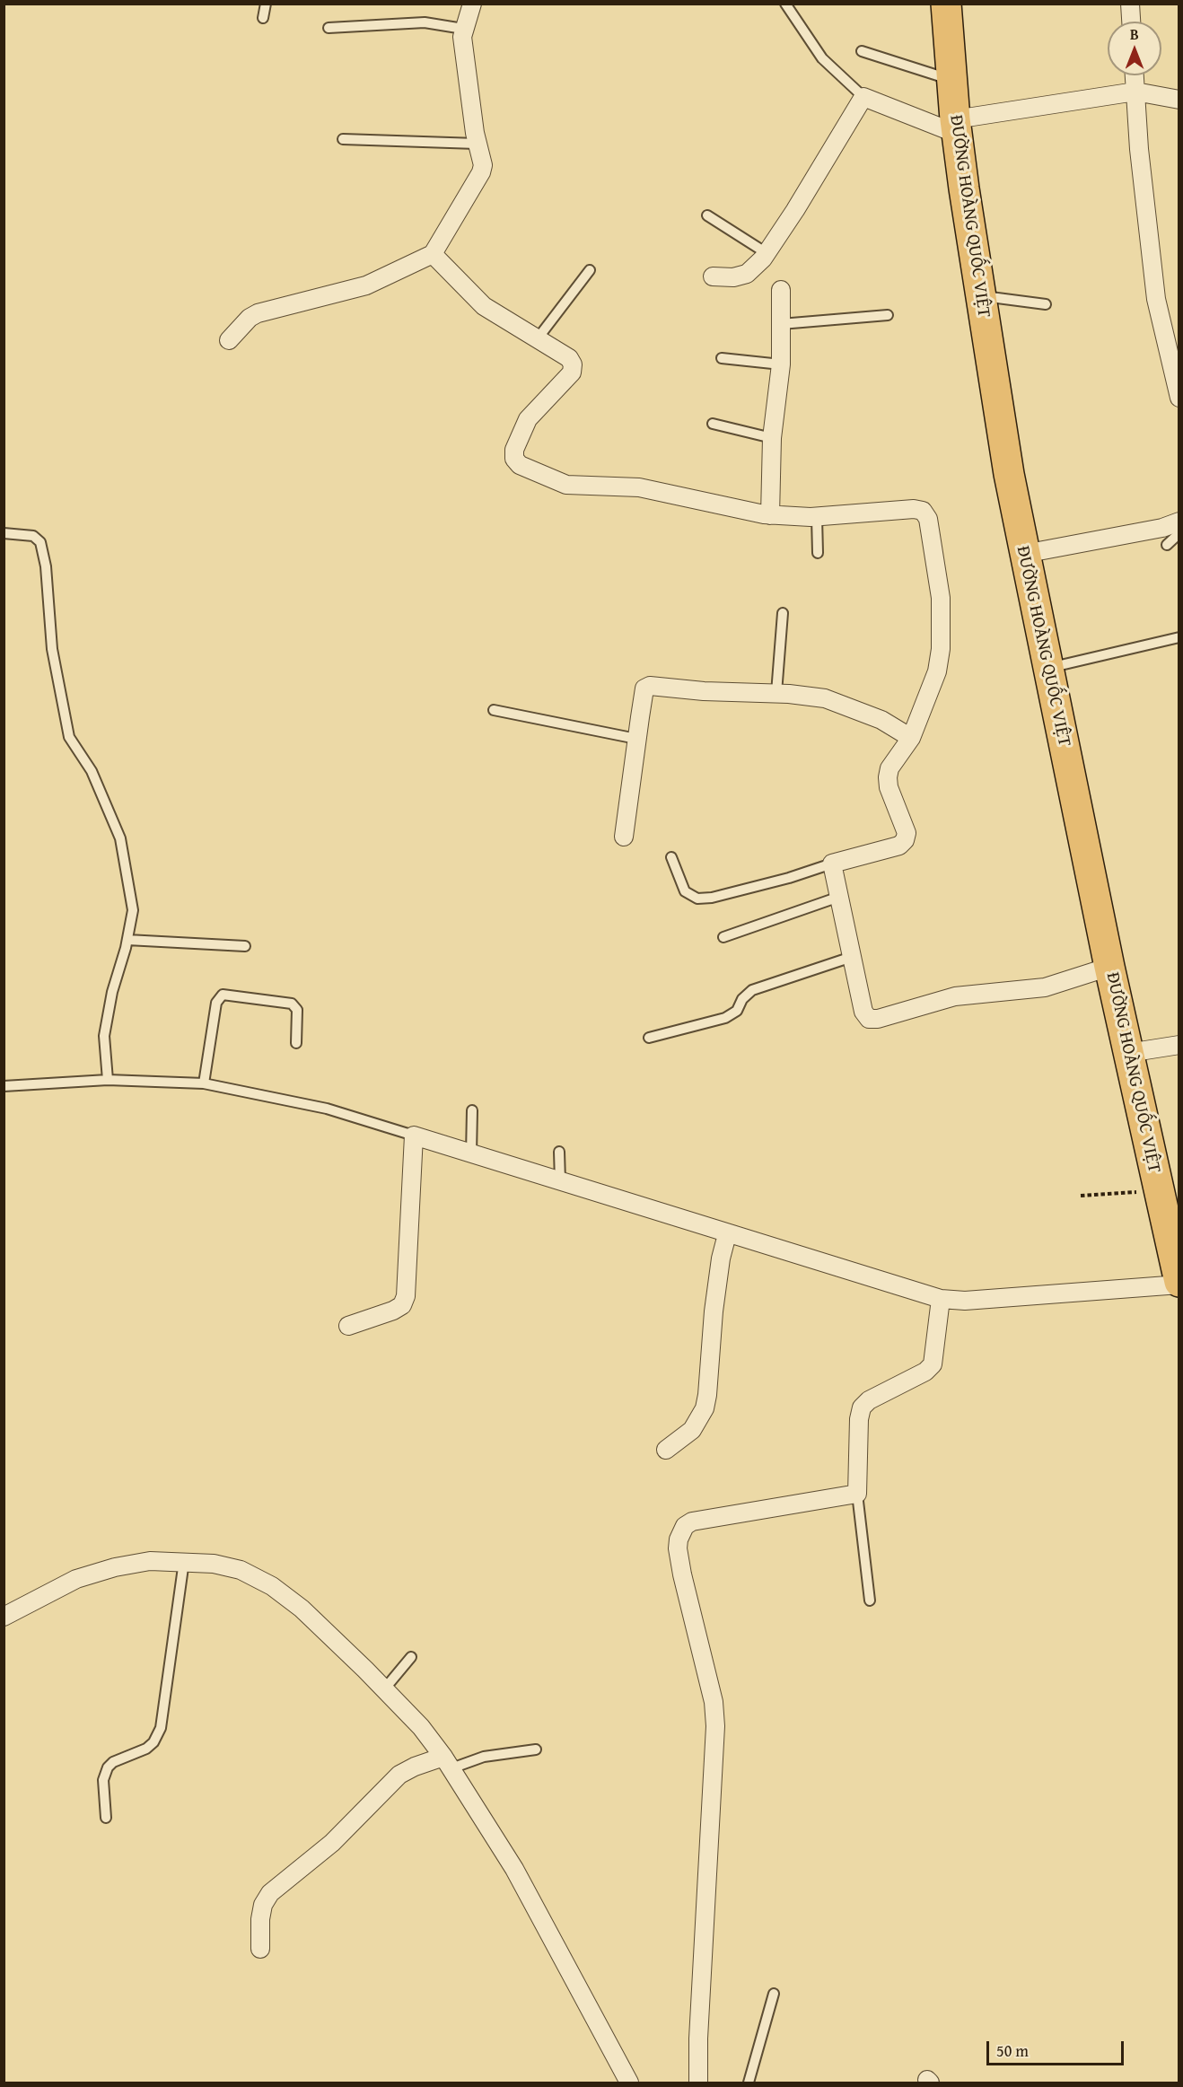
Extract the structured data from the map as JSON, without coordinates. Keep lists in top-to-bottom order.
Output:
{
  "streets": {
    "highway": ["ĐƯỜNG HOÀNG QUỐC VIỆT"]
  },
  "scale_bar": "50 m",
  "north": "top"
}
